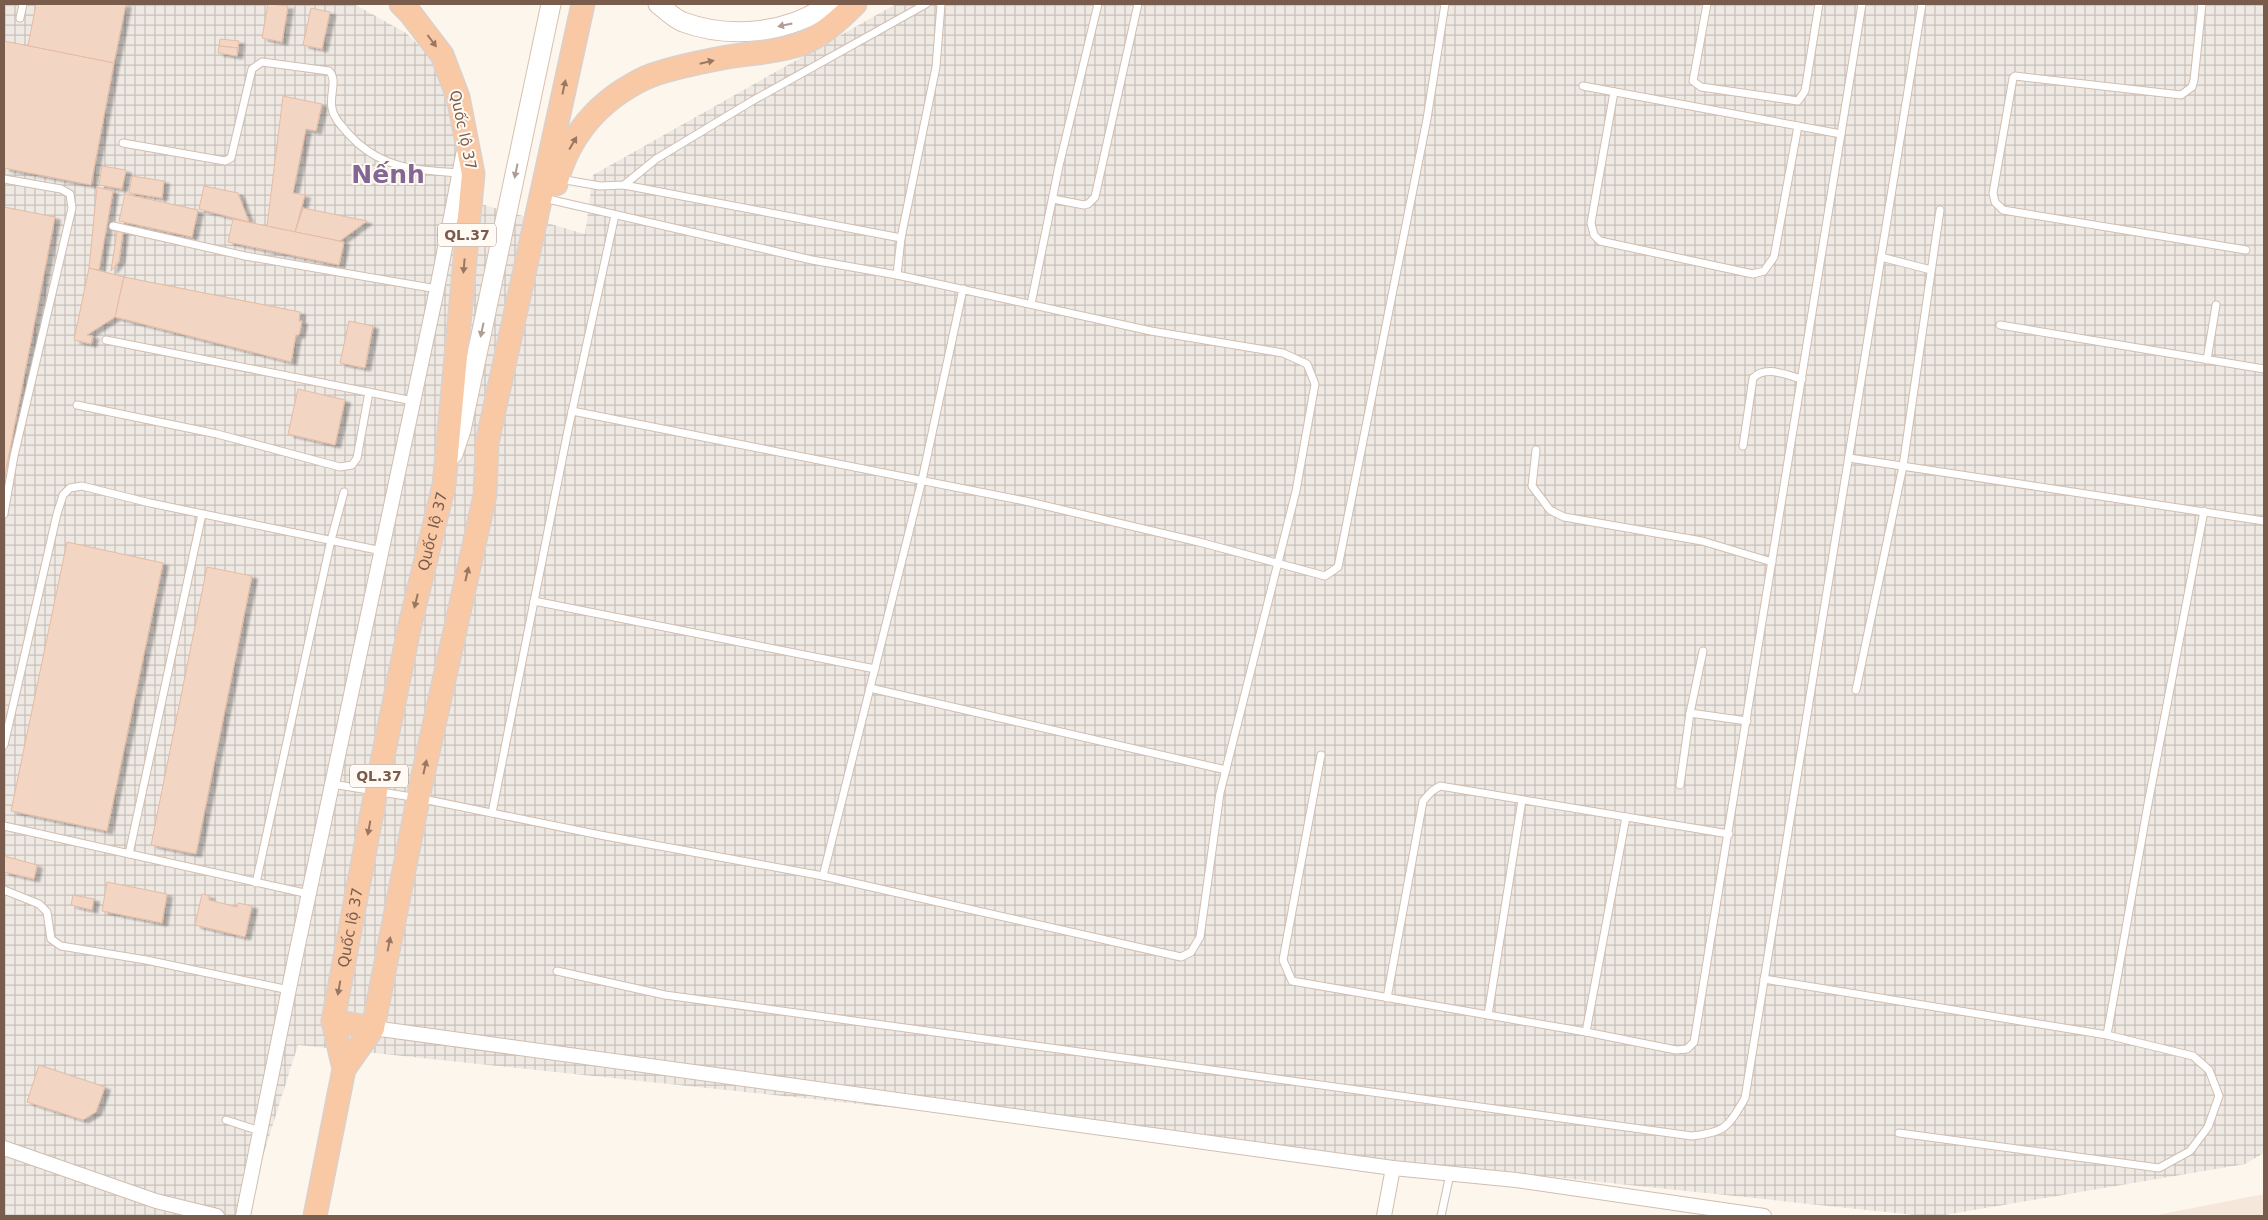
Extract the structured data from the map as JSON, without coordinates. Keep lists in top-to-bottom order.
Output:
{
  "streets": {
    "highway": ["Quốc lộ 37", "QL.37"]
  },
  "districts": ["Nếnh"]
}
